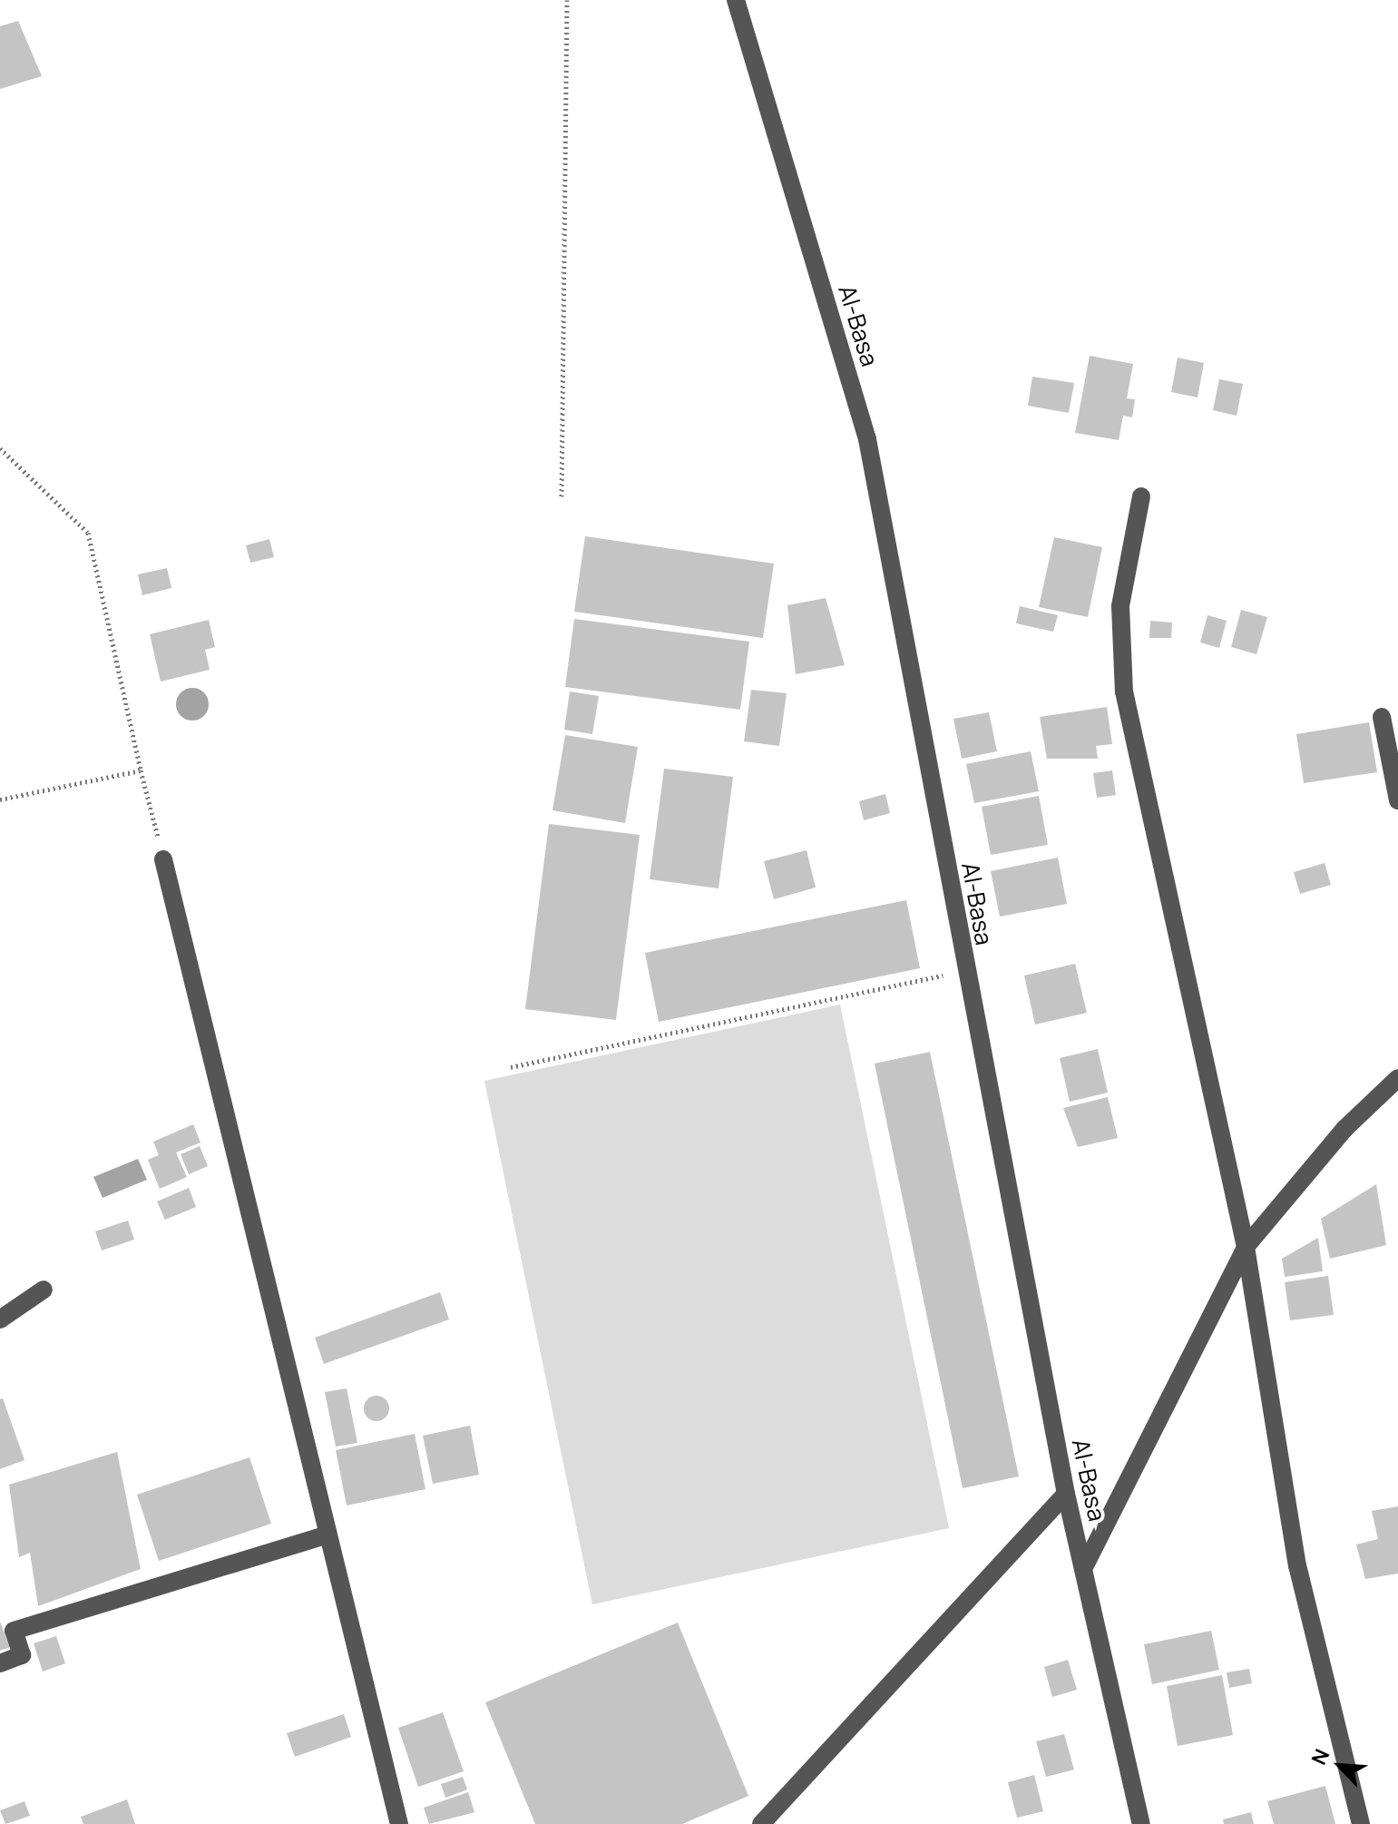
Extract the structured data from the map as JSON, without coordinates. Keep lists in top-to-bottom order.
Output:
{
  "streets": {
    "street": ["Al-Basa"]
  },
  "north": "top left"
}
